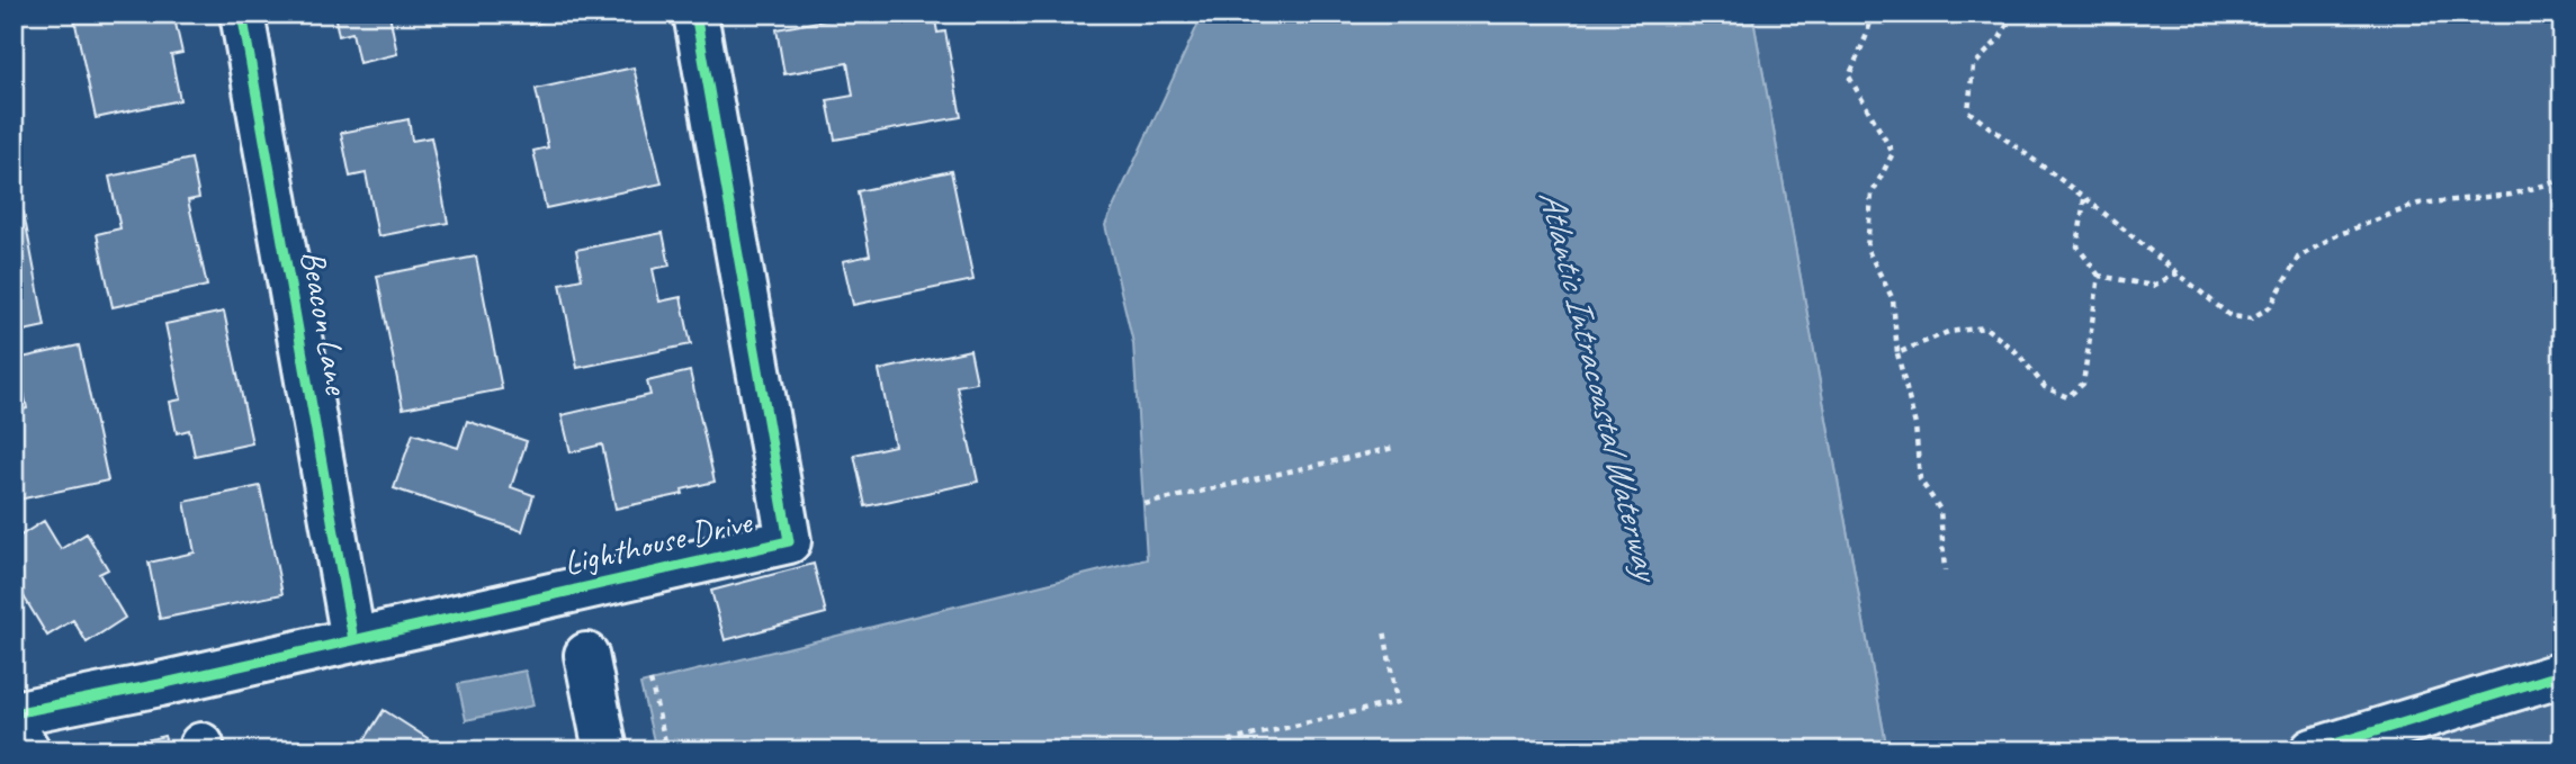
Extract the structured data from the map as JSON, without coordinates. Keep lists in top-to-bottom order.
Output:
{
  "streets": {
    "street": ["Beacon Lane", "Lighthouse Drive"]
  },
  "crossings": [
    ["Beacon Lane", "Lighthouse Drive"]
  ],
  "water": ["Atlantic Intracoastal Waterway"]
}
